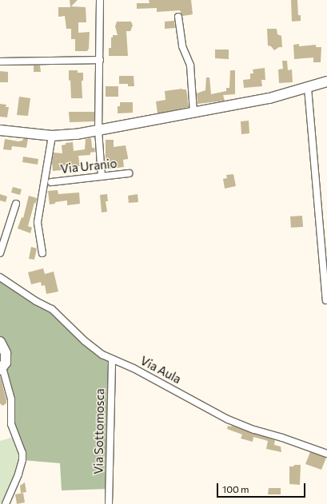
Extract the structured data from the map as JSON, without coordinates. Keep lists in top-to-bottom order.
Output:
{
  "streets": {
    "street": ["Via Uranio", "Via Aula", "Via Sottomosca"]
  },
  "crossings": [
    ["Via Aula", "Via Sottomosca"]
  ],
  "scale_bar": "100 m"
}
